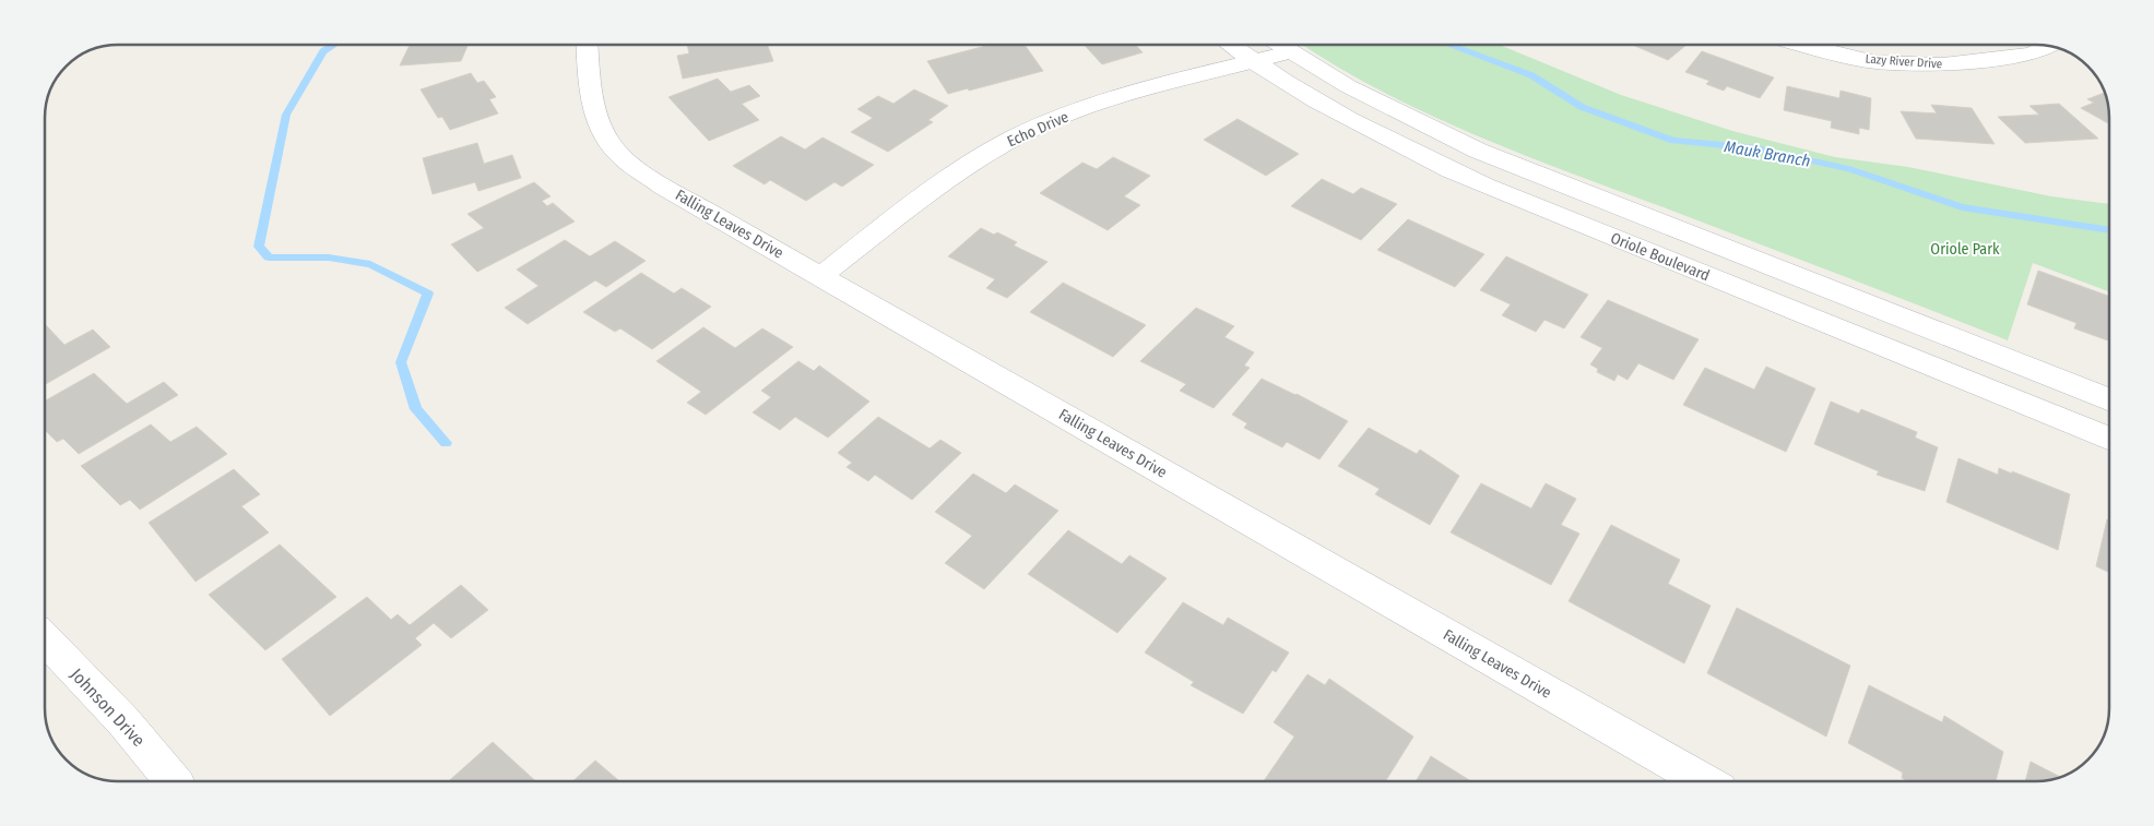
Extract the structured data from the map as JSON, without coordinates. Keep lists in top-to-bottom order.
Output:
{
  "streets": {
    "street": [
      "Lazy River Drive",
      "Echo Drive",
      "Falling Leaves Drive",
      "Oriole Boulevard",
      "Johnson Drive"
    ]
  },
  "crossings": [
    ["Echo Drive", "Falling Leaves Drive"],
    ["Echo Drive", "Oriole Boulevard"]
  ],
  "water": ["Mauk Branch"],
  "parks": ["Oriole Park"]
}
